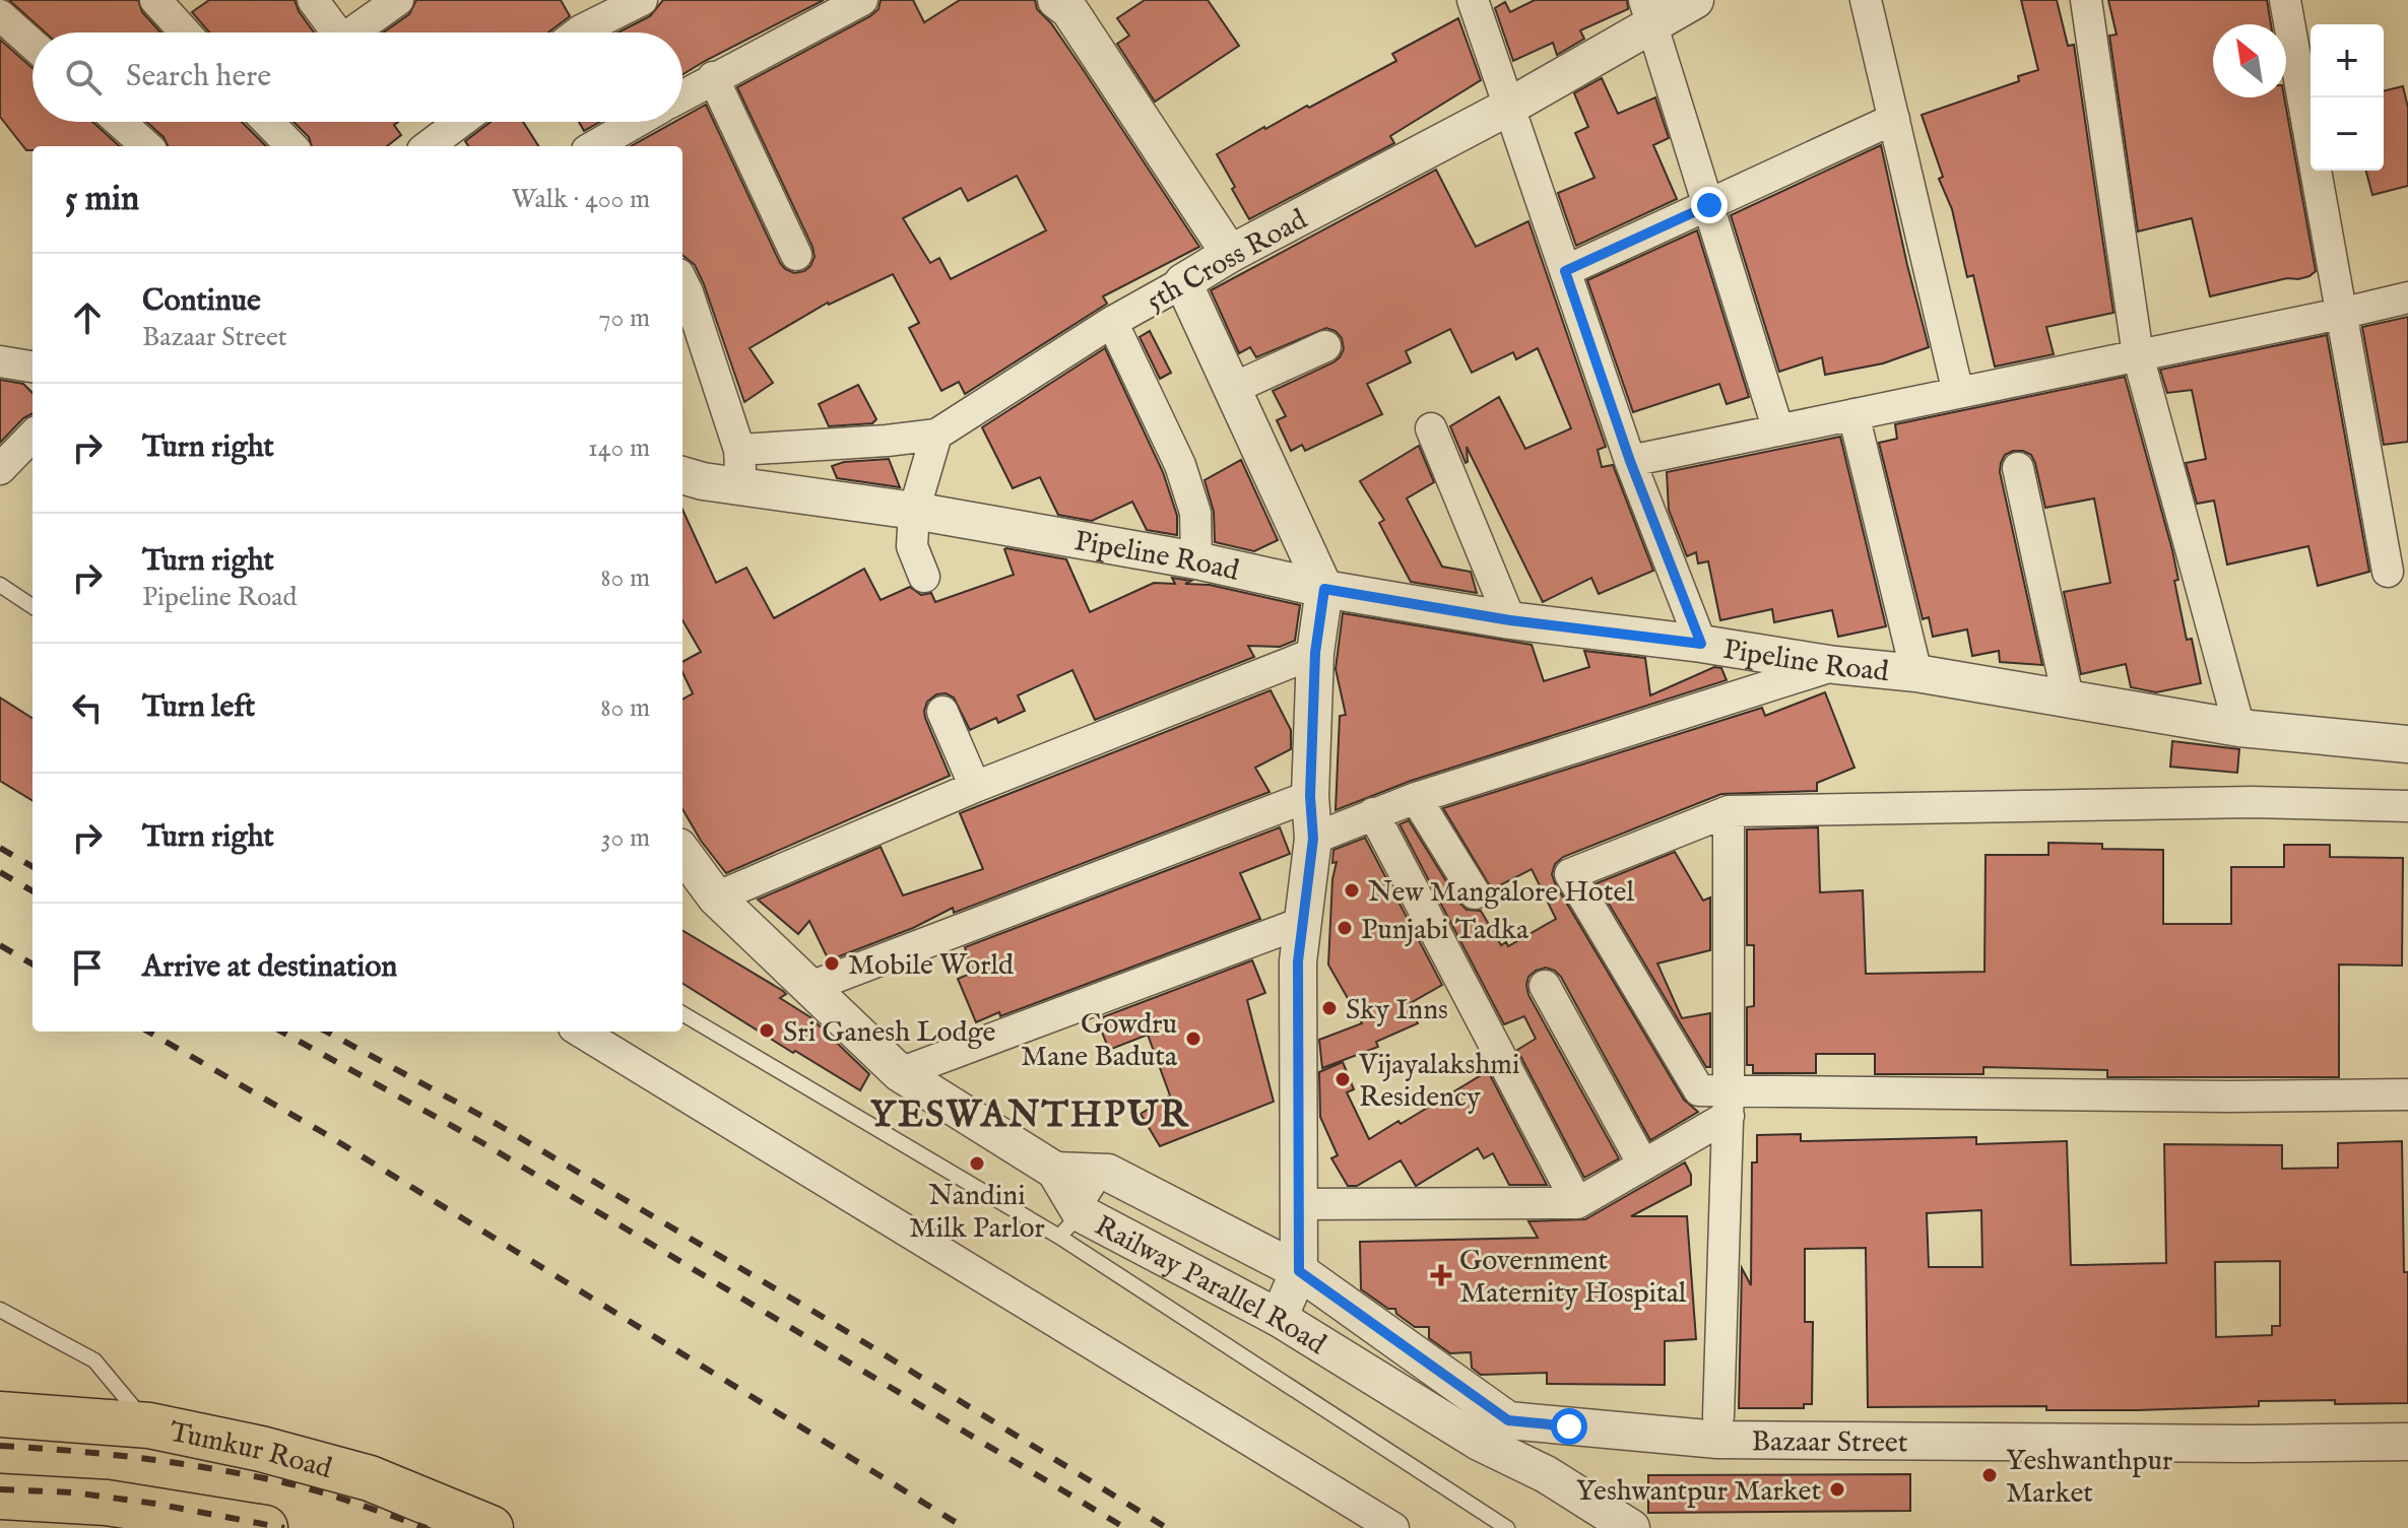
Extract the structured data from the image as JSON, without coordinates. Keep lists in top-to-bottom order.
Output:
{
  "streets": {
    "highway": ["Tumkur Road"],
    "street": [
      "5th Cross Road",
      "Pipeline Road",
      "Railway Parallel Road",
      "Bazaar Street"
    ]
  },
  "crossings": [
    ["Railway Parallel Road", "Bazaar Street"]
  ],
  "districts": ["YESWANTHPUR"],
  "places": {
    "other": [
      "New Mangalore Hotel",
      "Punjabi Tadka",
      "Mobile World",
      "Sky Inns",
      "Sri Ganesh Lodge",
      "Gowdru Mane Baduta",
      "Vijayalakshmi Residency",
      "Nandini Milk Parlor",
      "Yeshwanthpur Market",
      "Yeshwantpur Market"
    ],
    "health": ["Government Maternity Hospital"]
  },
  "north": "top left",
  "page": {
    "map_buttons": ["+", "−"],
    "search": "Search here",
    "heading": ["5 min", "Walk · 400 m"],
    "list": [
      ["Continue", "Bazaar Street", "70 m"],
      ["Turn right", "140 m"],
      ["Turn right", "Pipeline Road", "80 m"],
      ["Turn left", "80 m"],
      ["Turn right", "30 m"],
      "Arrive at destination"
    ]
  }
}
